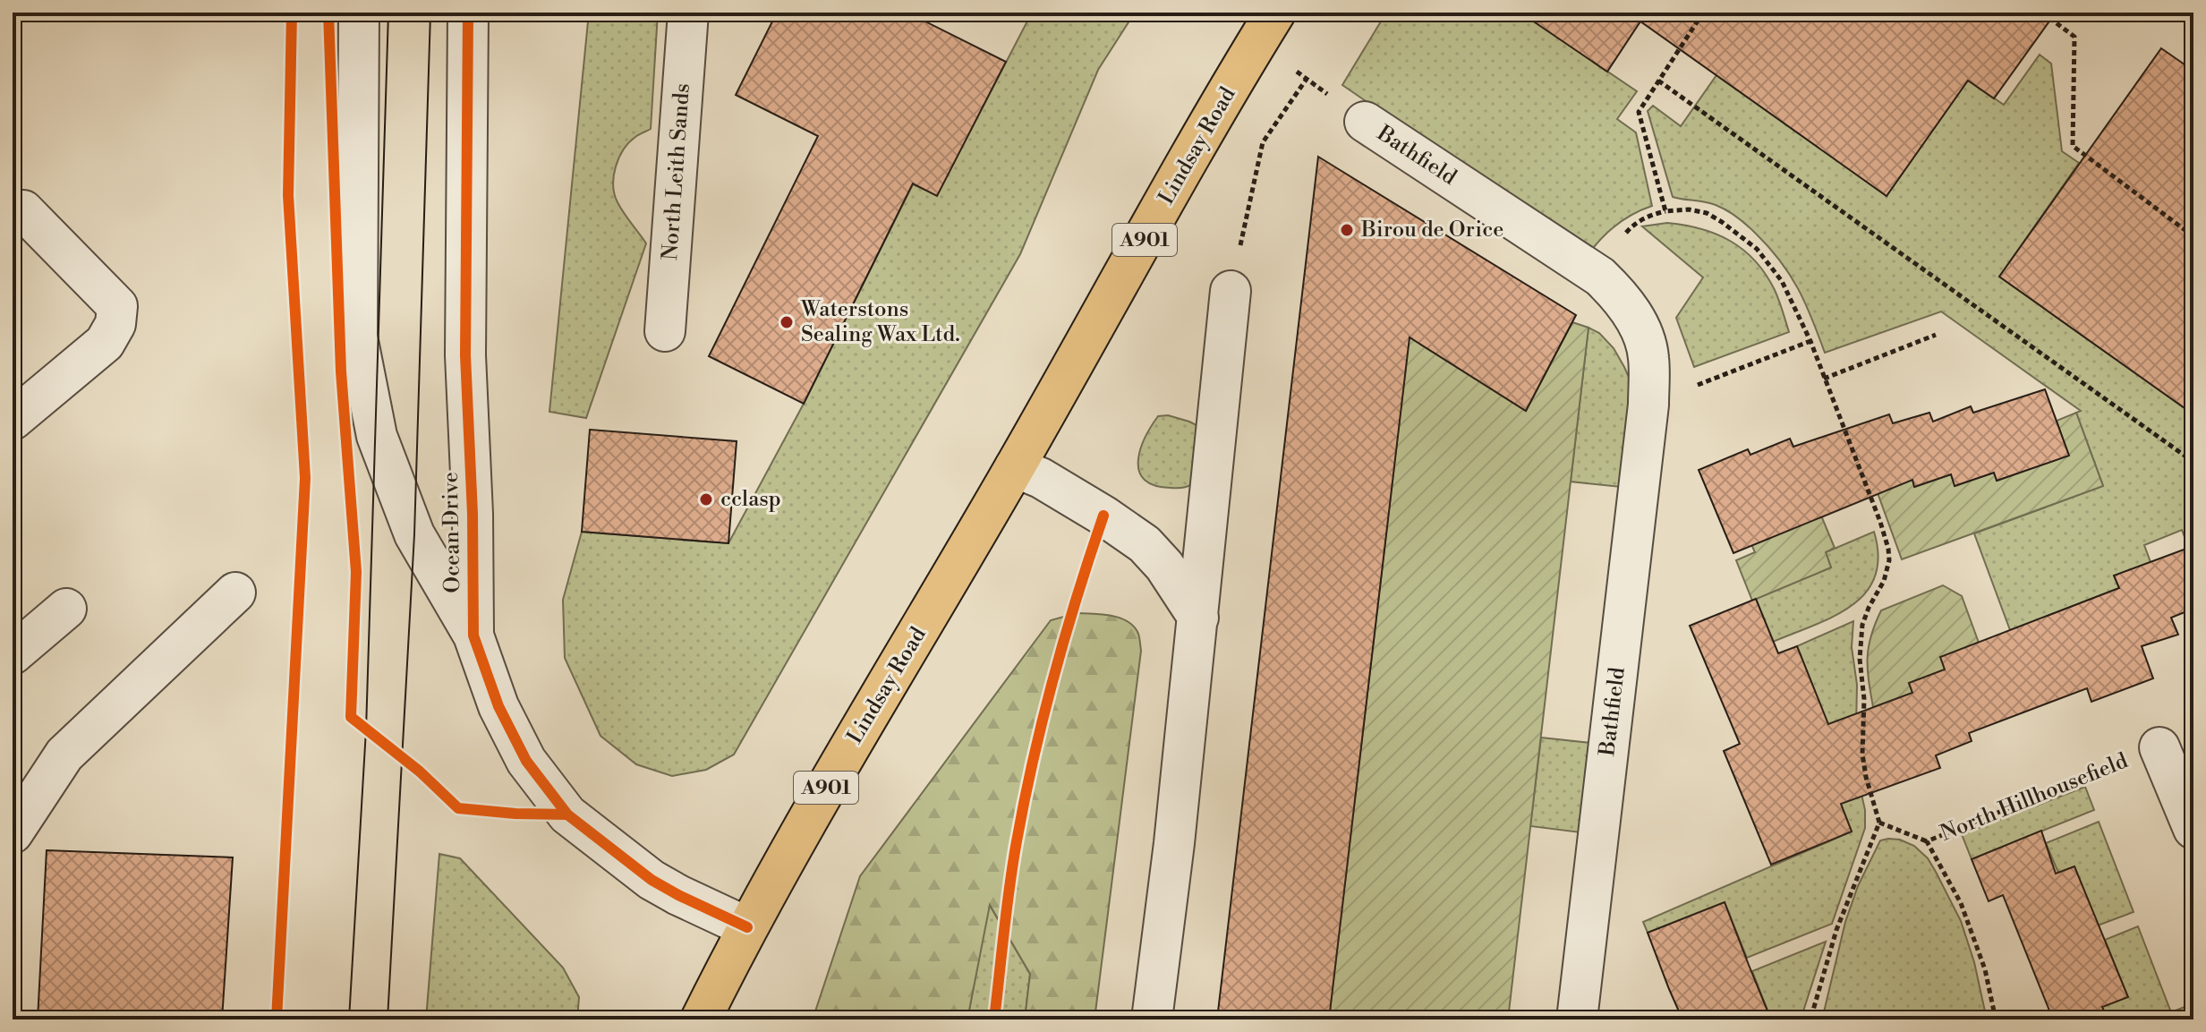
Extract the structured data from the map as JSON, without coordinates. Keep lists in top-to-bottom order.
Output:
{
  "streets": {
    "main road": ["Lindsay Road", "A901"],
    "street": ["Bathfield", "North Leith Sands", "Ocean Drive"],
    "path": ["North Hillhousefield"]
  },
  "crossings": [
    ["Lindsay Road", "Ocean Drive"]
  ],
  "places": ["Birou de Orice", "Waterstons Sealing Wax Ltd.", "cclasp"]
}
